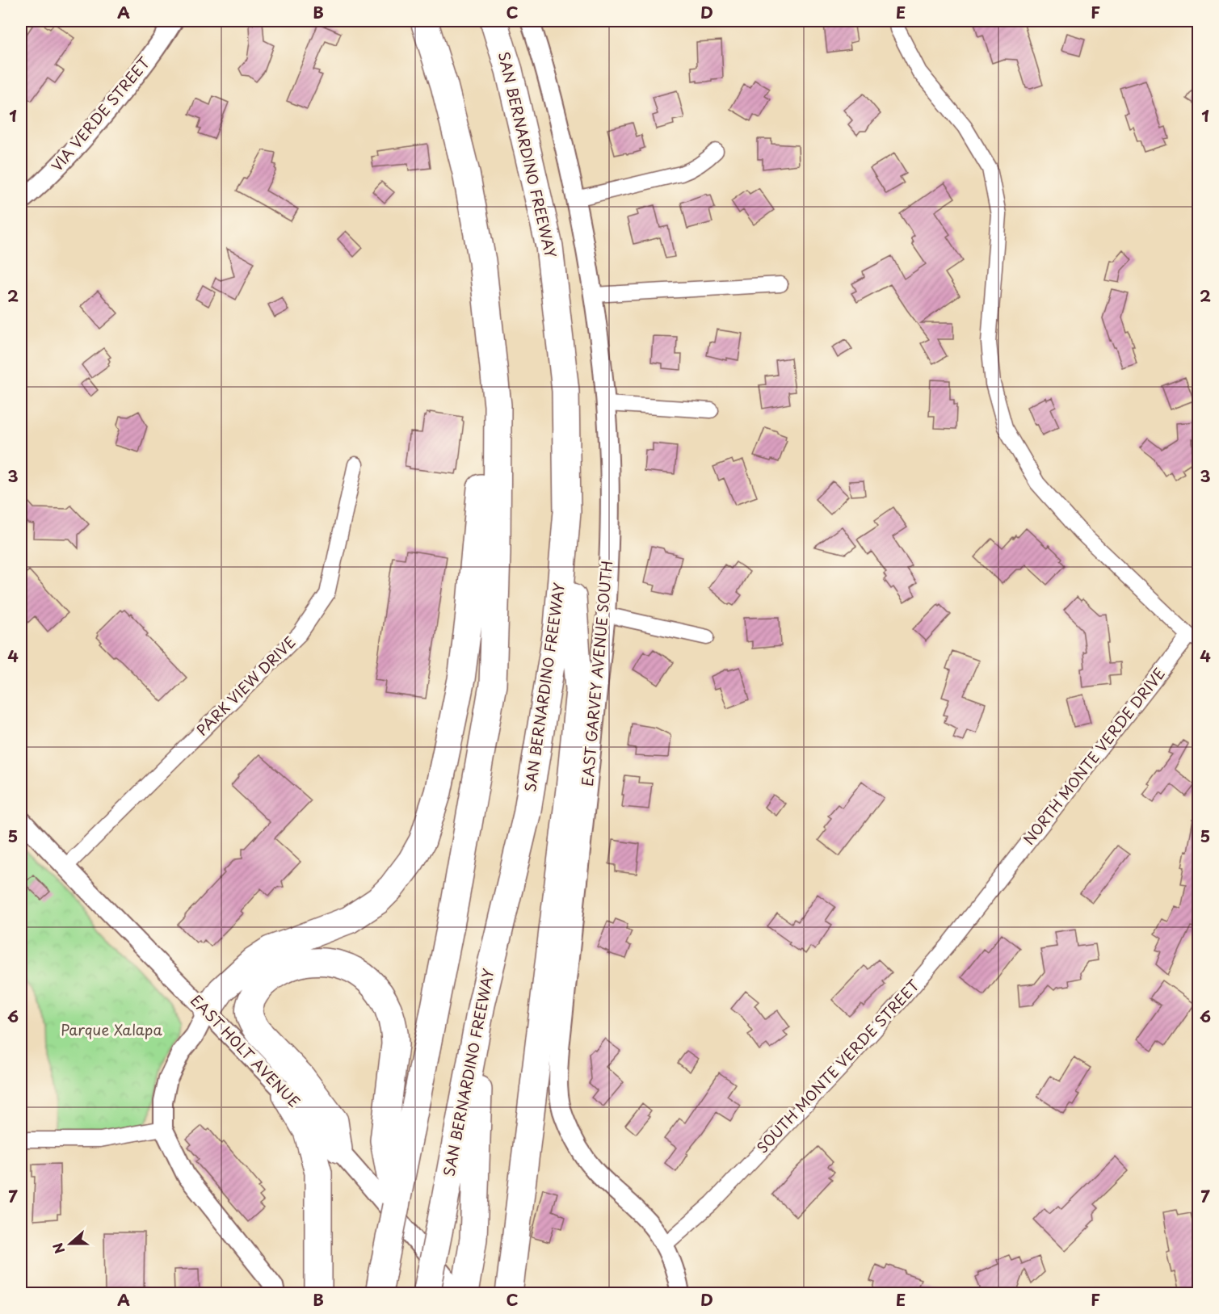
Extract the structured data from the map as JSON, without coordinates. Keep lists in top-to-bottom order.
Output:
{
  "streets": {
    "highway": ["SAN BERNARDINO FREEWAY"],
    "street": [
      "VIA VERDE STREET",
      "EAST GARVEY AVENUE SOUTH",
      "PARK VIEW DRIVE",
      "NORTH MONTE VERDE DRIVE",
      "EAST HOLT AVENUE",
      "SOUTH MONTE VERDE STREET"
    ]
  },
  "crossings": [
    ["EAST GARVEY AVENUE SOUTH", "SOUTH MONTE VERDE STREET"],
    ["PARK VIEW DRIVE", "EAST HOLT AVENUE"],
    ["NORTH MONTE VERDE DRIVE", "SOUTH MONTE VERDE STREET"]
  ],
  "parks": ["Parque Xalapa"],
  "north": "left",
  "grid": {
    "columns": [
      "A",
      "B",
      "C",
      "D",
      "E",
      "F"
    ],
    "rows": [
      "1",
      "2",
      "3",
      "4",
      "5",
      "6",
      "7"
    ]
  }
}
